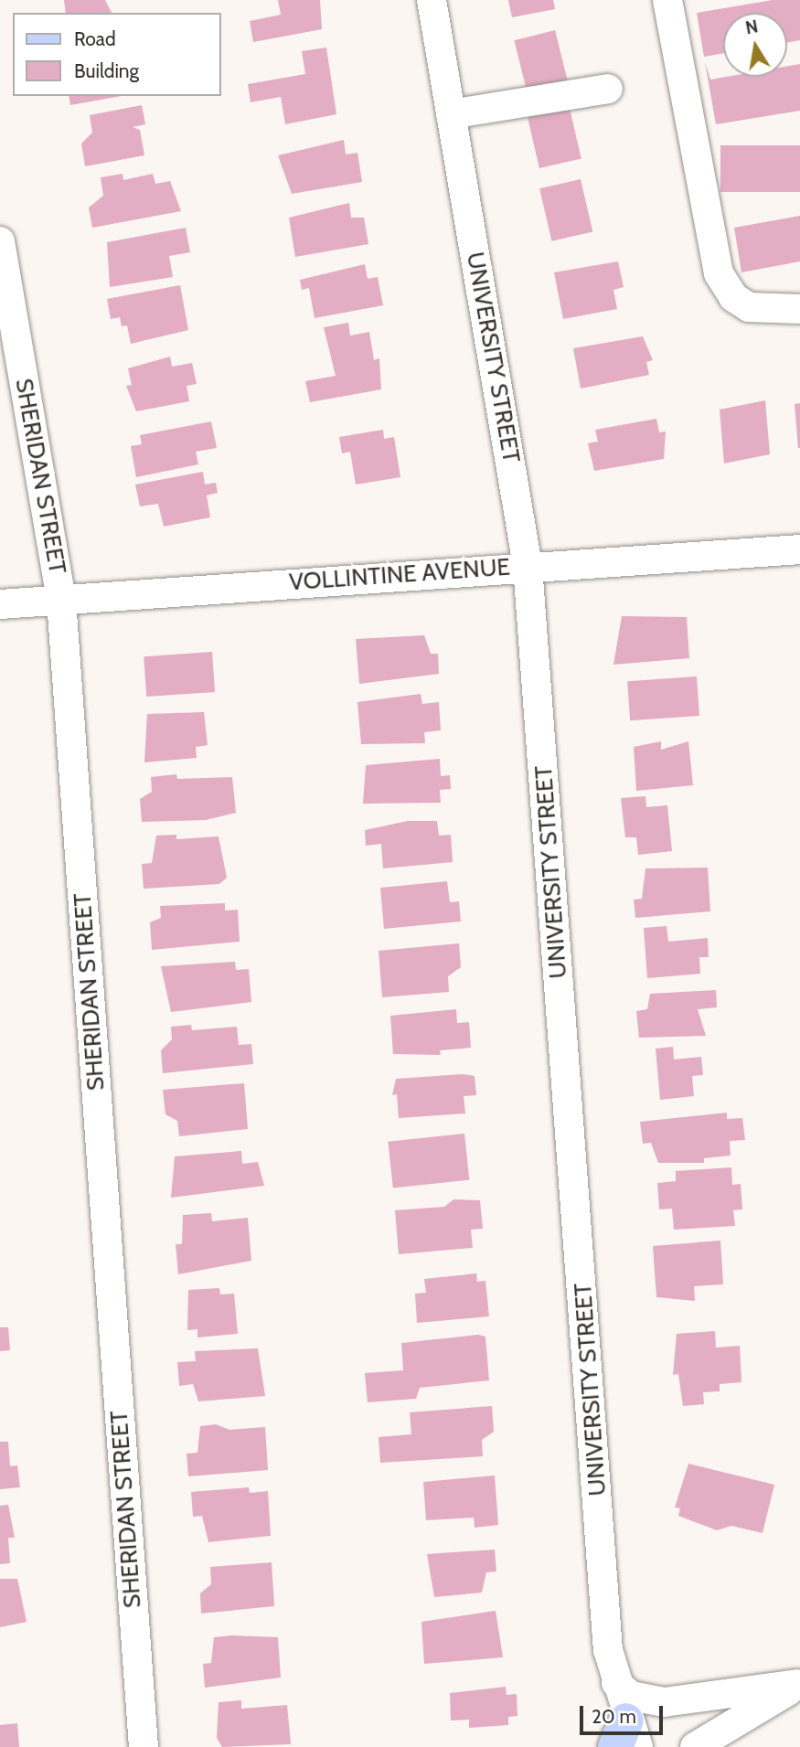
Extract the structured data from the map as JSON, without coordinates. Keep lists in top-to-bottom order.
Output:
{
  "streets": {
    "street": ["UNIVERSITY STREET", "SHERIDAN STREET", "VOLLINTINE AVENUE"]
  },
  "crossings": [
    ["UNIVERSITY STREET", "VOLLINTINE AVENUE"],
    ["SHERIDAN STREET", "VOLLINTINE AVENUE"]
  ],
  "legend": ["Road", "Building"],
  "scale_bar": "20 m",
  "north": "top"
}
